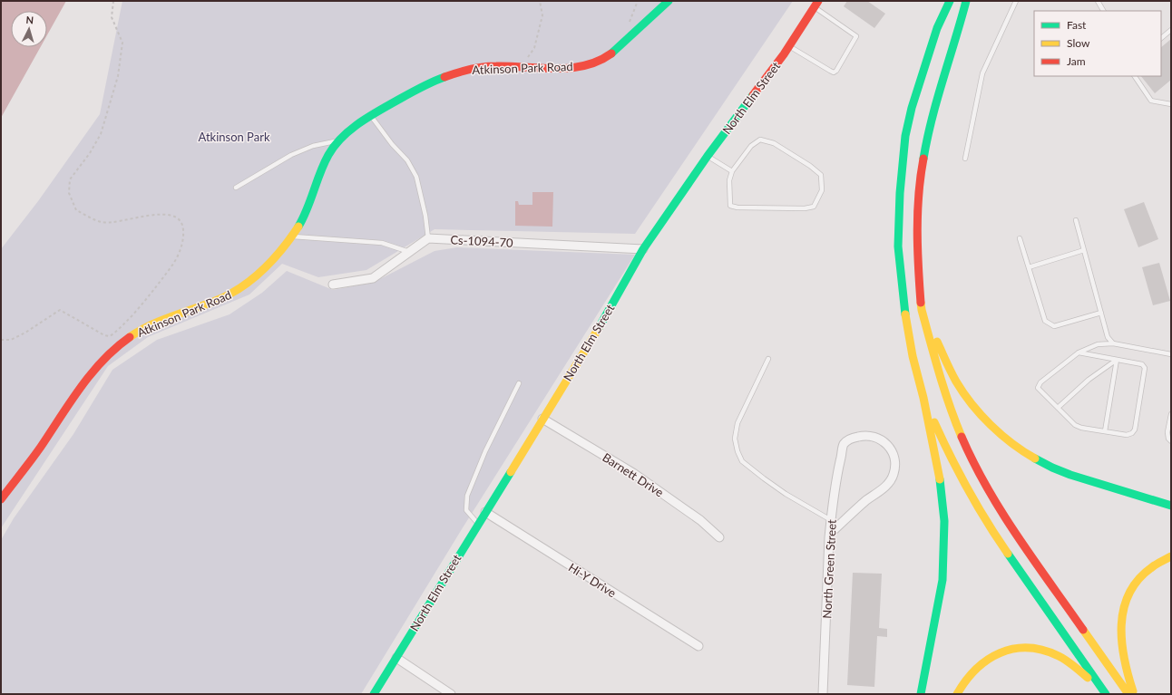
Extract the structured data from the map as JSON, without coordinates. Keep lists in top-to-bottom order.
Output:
{
  "streets": {
    "main road": ["Atkinson Park Road", "North Elm Street"],
    "street": [
      "Cs-1094-70",
      "Barnett Drive",
      "North Green Street",
      "Hi-Y Drive"
    ]
  },
  "crossings": [
    ["North Elm Street", "Cs-1094-70"],
    ["North Elm Street", "Barnett Drive"],
    ["North Elm Street", "Hi-Y Drive"]
  ],
  "parks": ["Atkinson Park"],
  "legend": ["Fast", "Slow", "Jam"],
  "north": "top"
}
